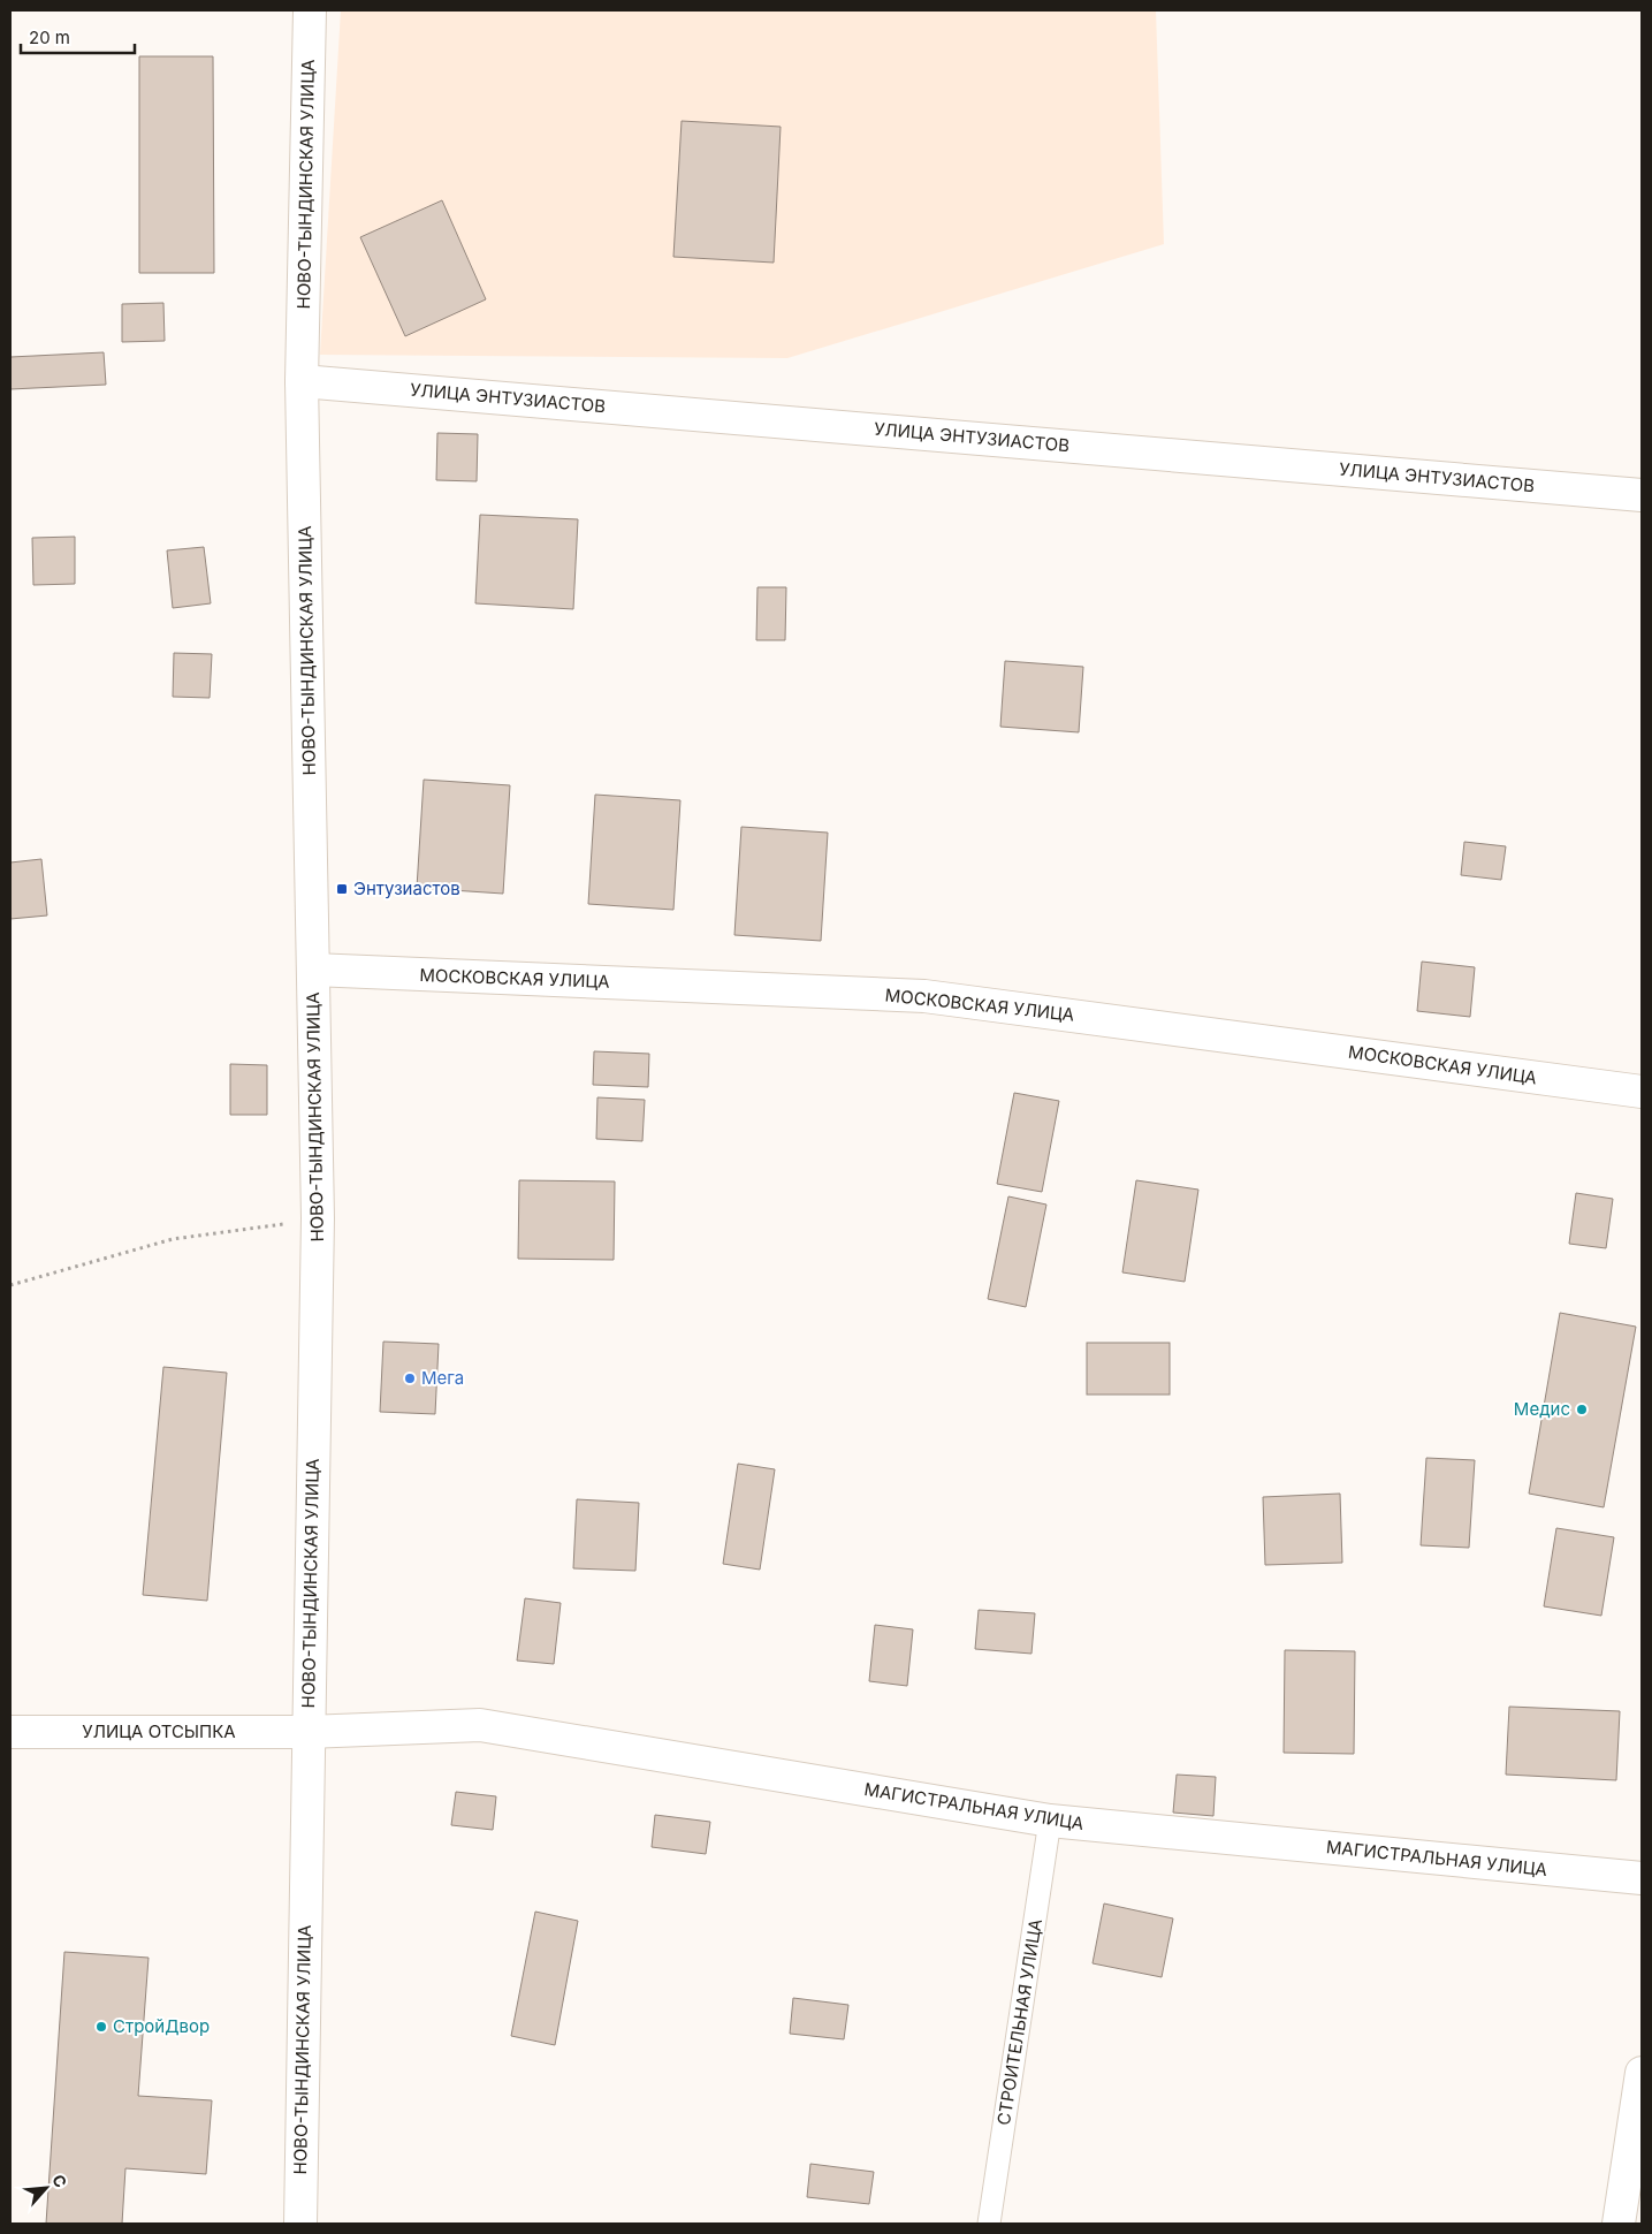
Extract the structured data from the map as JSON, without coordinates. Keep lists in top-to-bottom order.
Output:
{
  "streets": {
    "street": [
      "НОВО-ТЫНДИНСКАЯ УЛИЦА",
      "УЛИЦА ЭНТУЗИАСТОВ",
      "МОСКОВСКАЯ УЛИЦА",
      "УЛИЦА ОТСЫПКА",
      "МАГИСТРАЛЬНАЯ УЛИЦА"
    ],
    "lane": ["СТРОИТЕЛЬНАЯ УЛИЦА"]
  },
  "crossings": [
    ["НОВО-ТЫНДИНСКАЯ УЛИЦА", "УЛИЦА ЭНТУЗИАСТОВ"],
    ["НОВО-ТЫНДИНСКАЯ УЛИЦА", "МОСКОВСКАЯ УЛИЦА"],
    ["НОВО-ТЫНДИНСКАЯ УЛИЦА", "УЛИЦА ОТСЫПКА"],
    ["НОВО-ТЫНДИНСКАЯ УЛИЦА", "МАГИСТРАЛЬНАЯ УЛИЦА"],
    ["УЛИЦА ОТСЫПКА", "МАГИСТРАЛЬНАЯ УЛИЦА"],
    ["МАГИСТРАЛЬНАЯ УЛИЦА", "СТРОИТЕЛЬНАЯ УЛИЦА"]
  ],
  "places": {
    "transit": ["Энтузиастов"],
    "other": ["Мега", "Медис", "СтройДвор"]
  },
  "scale_bar": "20 m",
  "north": "top right"
}
